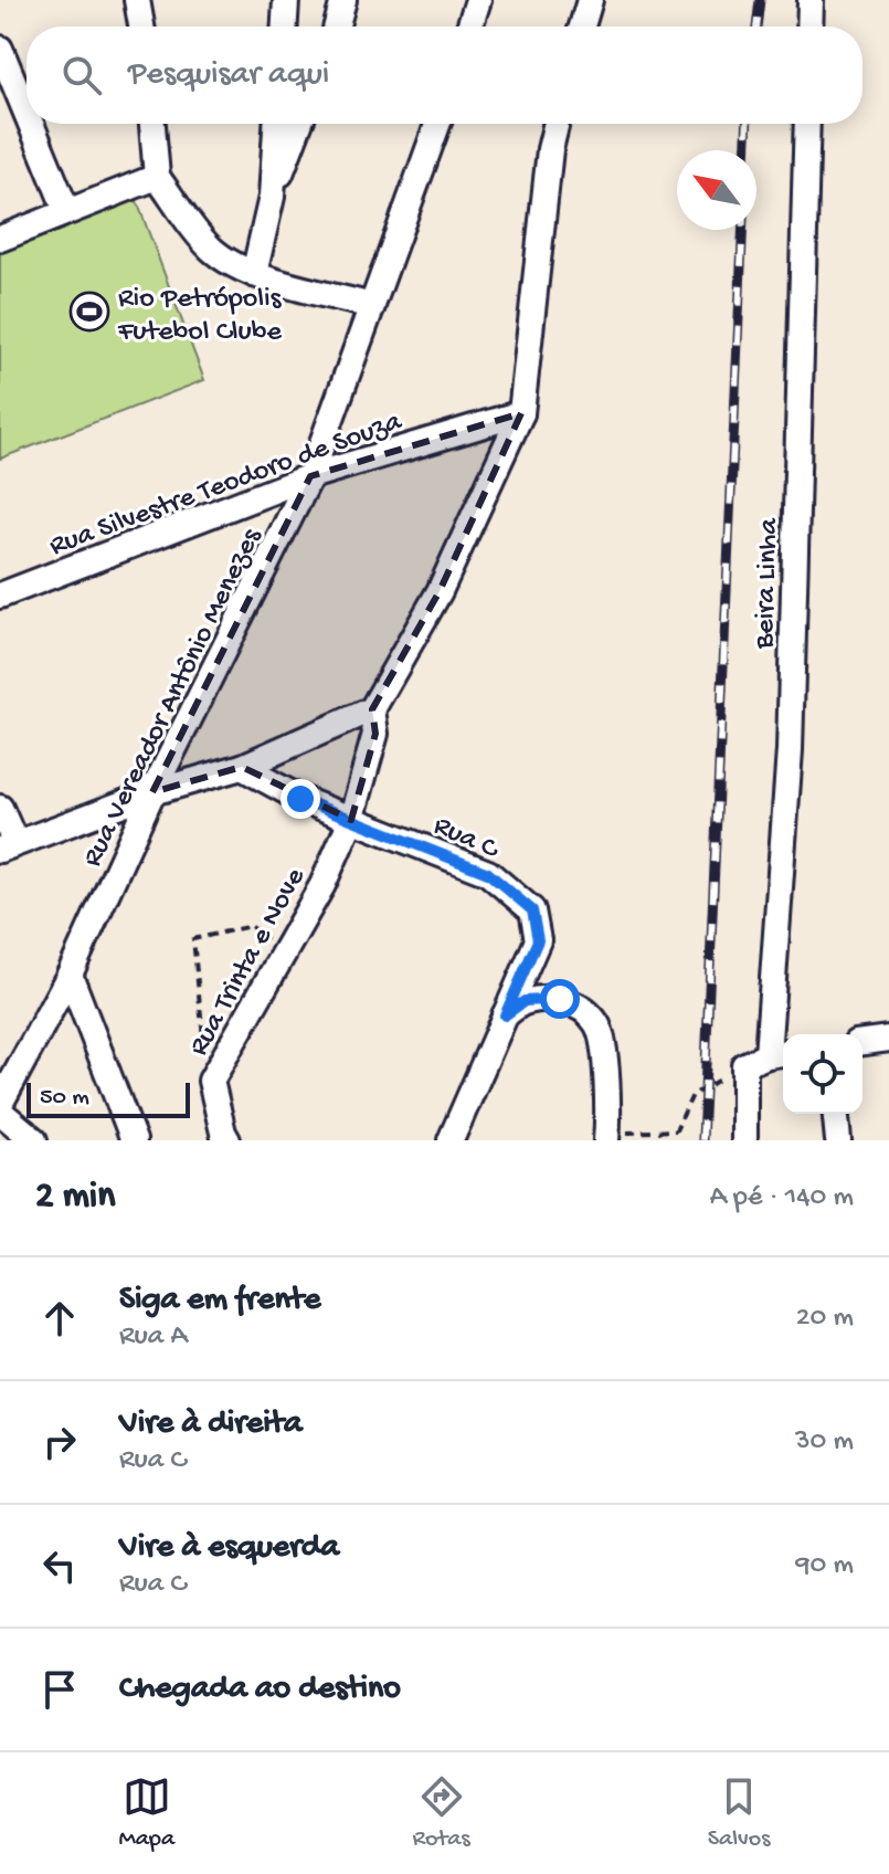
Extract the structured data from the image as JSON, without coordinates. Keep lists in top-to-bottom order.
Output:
{
  "streets": {
    "street": [
      "Rua Silvestre Teodoro de Souza",
      "Beira Linha",
      "Rua Vereador Antônio Menezes",
      "Rua C",
      "Rua Trinta e Nove"
    ]
  },
  "crossings": [
    ["Rua Silvestre Teodoro de Souza", "Rua Vereador Antônio Menezes"],
    ["Rua C", "Rua Trinta e Nove"]
  ],
  "places": {
    "sports": ["Rio Petrópolis Futebol Clube"]
  },
  "scale_bar": "50 m",
  "north": "top left",
  "page": {
    "search": "Pesquisar aqui",
    "scale": "50 m",
    "heading": ["2 min", "A pé · 140 m"],
    "list": [
      ["Siga em frente", "Rua A", "20 m"],
      ["Vire à direita", "Rua C", "30 m"],
      ["Vire à esquerda", "Rua C", "90 m"],
      "Chegada ao destino"
    ],
    "nav": ["Mapa", "Rotas", "Salvos"]
  }
}
